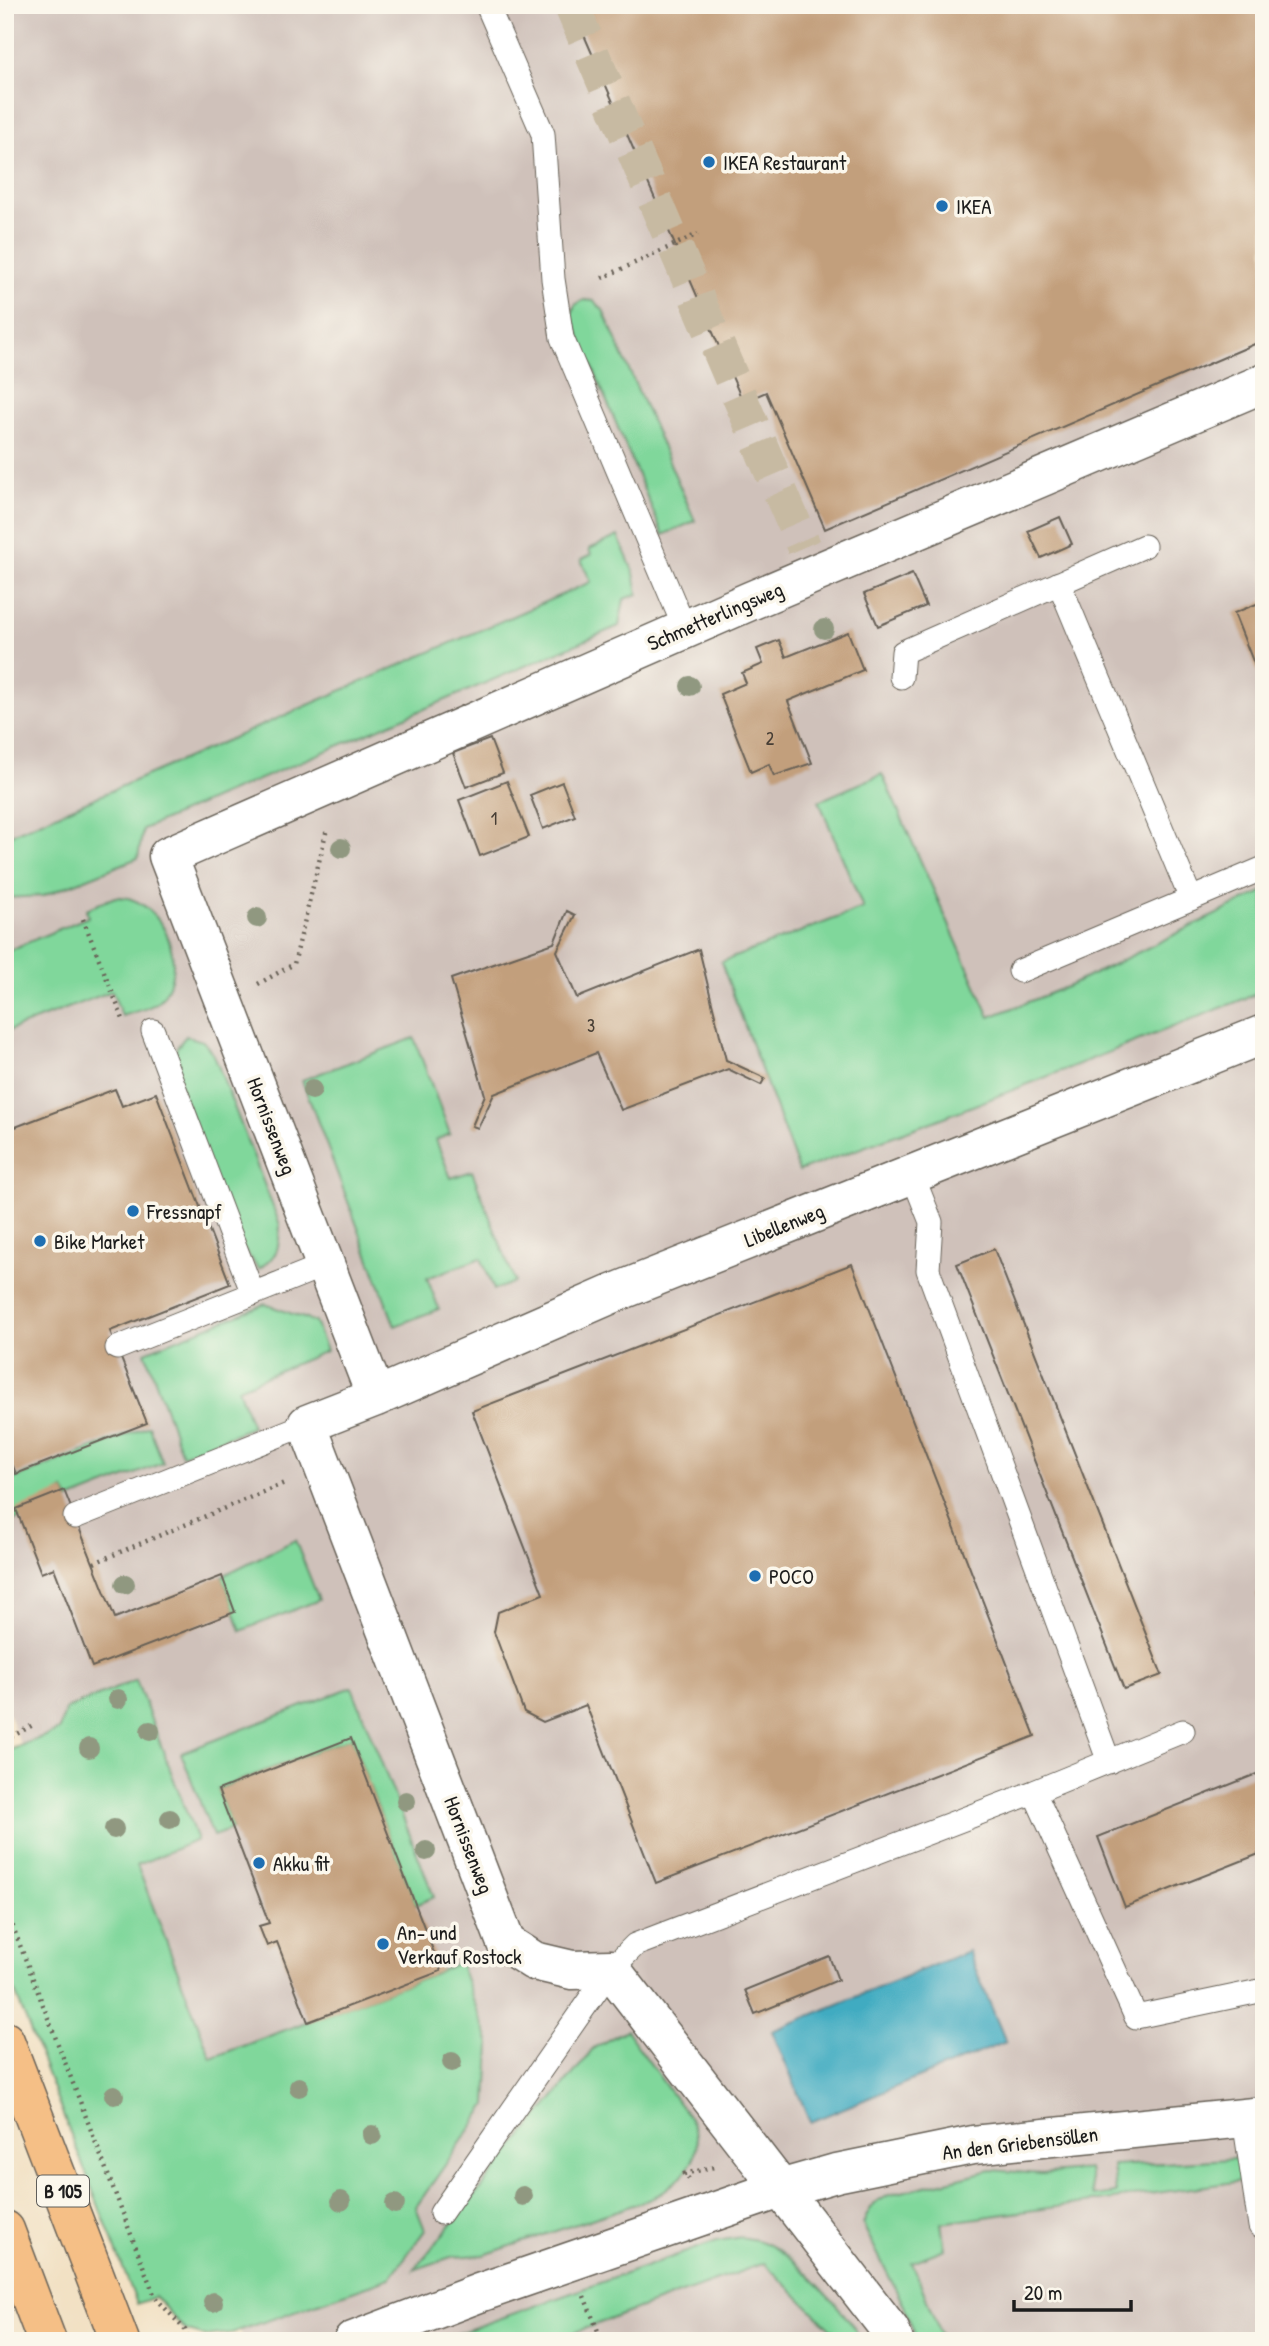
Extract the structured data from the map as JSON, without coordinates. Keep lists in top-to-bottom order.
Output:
{
  "streets": {
    "main road": ["B 105"],
    "street": [
      "Schmetterlingsweg",
      "Hornissenweg",
      "Libellenweg",
      "An den Griebensöllen"
    ]
  },
  "crossings": [
    ["Schmetterlingsweg", "Hornissenweg"],
    ["Hornissenweg", "Libellenweg"]
  ],
  "places": [
    "IKEA Restaurant",
    "IKEA",
    "Fressnapf",
    "Bike Market",
    "POCO",
    "Akku fit",
    "An- und Verkauf Rostock"
  ],
  "house_numbers": ["2", "1", "3"],
  "scale_bar": "20 m"
}
